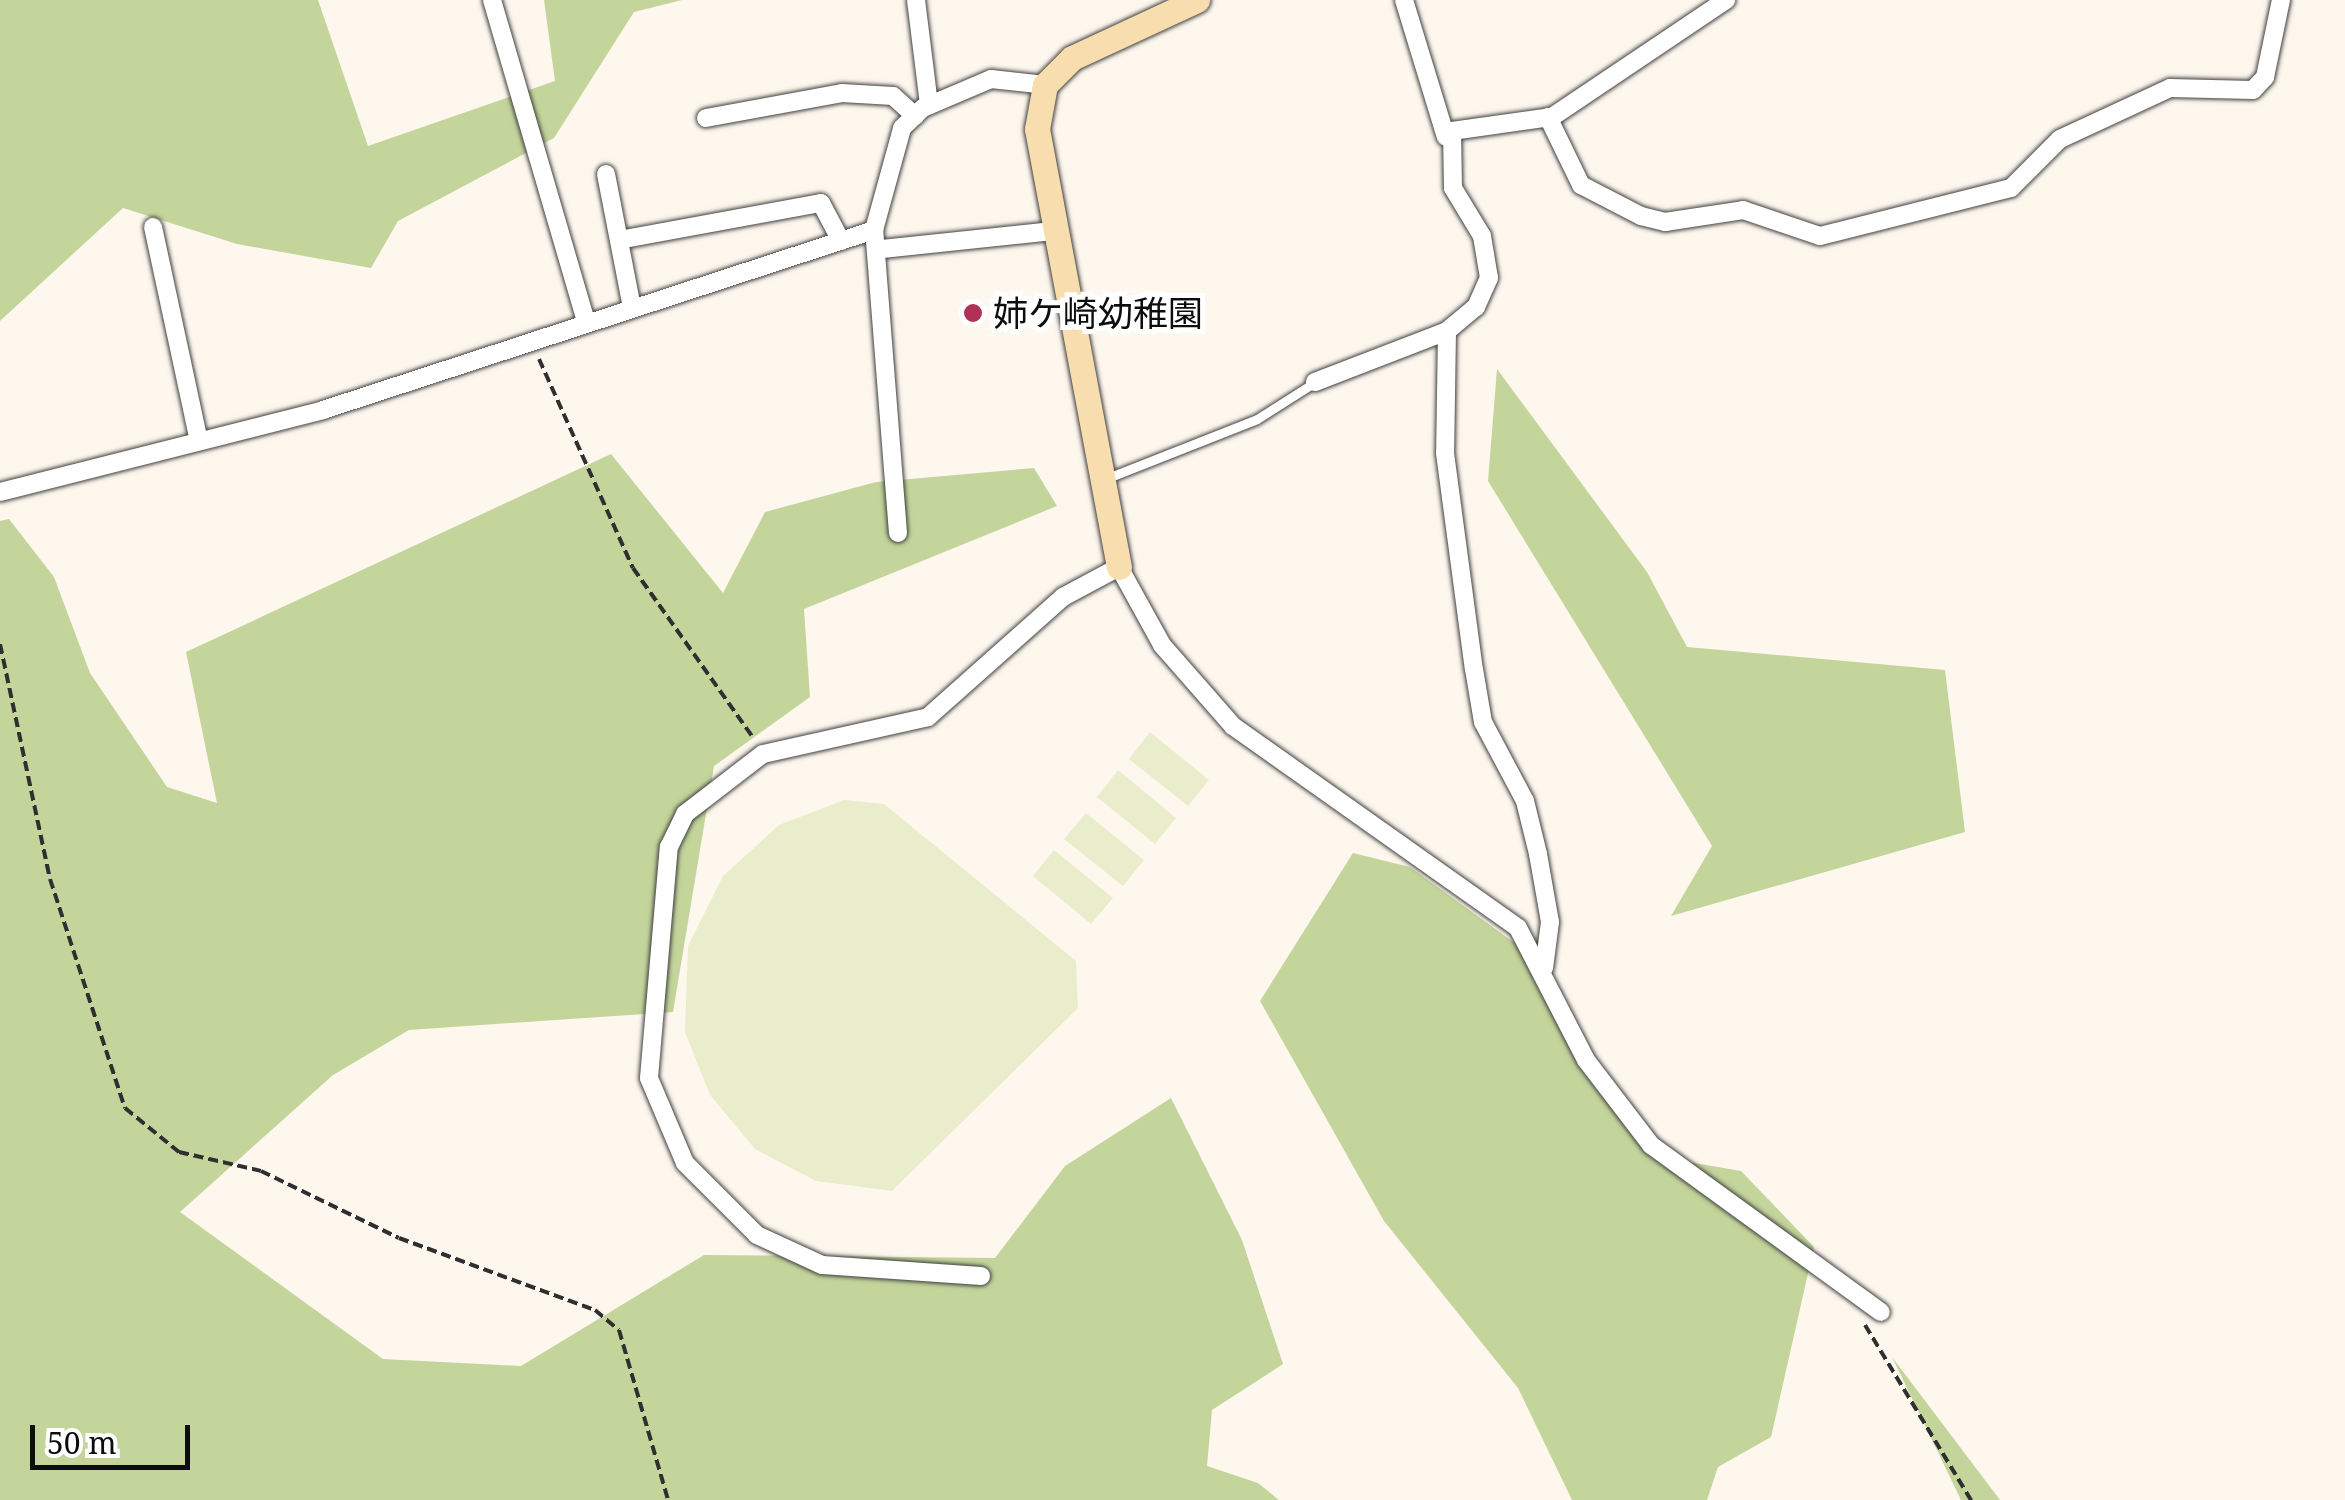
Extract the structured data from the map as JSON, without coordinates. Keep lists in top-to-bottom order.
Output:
{
  "places": ["姉ケ崎幼稚園"],
  "scale_bar": "50 m"
}
